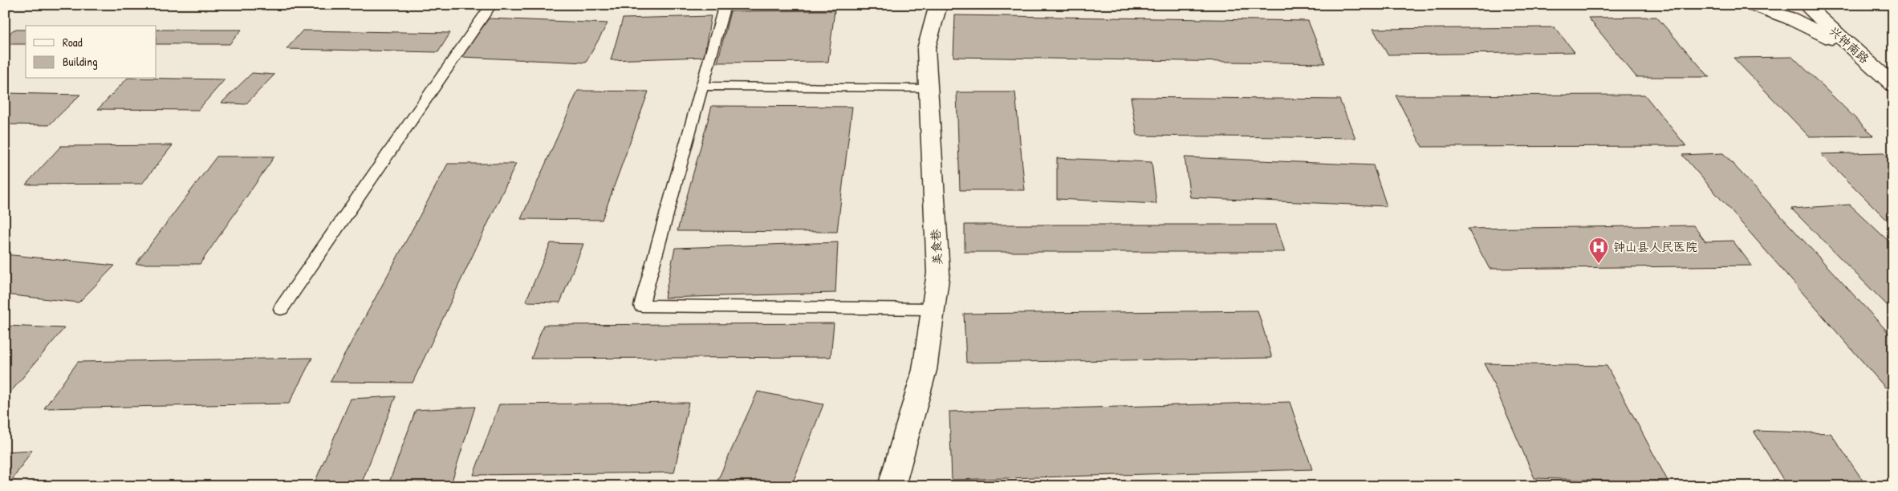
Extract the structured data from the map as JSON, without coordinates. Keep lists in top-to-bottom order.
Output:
{
  "streets": {
    "street": ["兴钟南路", "美食巷"]
  },
  "places": {
    "hospital": ["钟山县人民医院"]
  },
  "legend": ["Road", "Building"]
}
